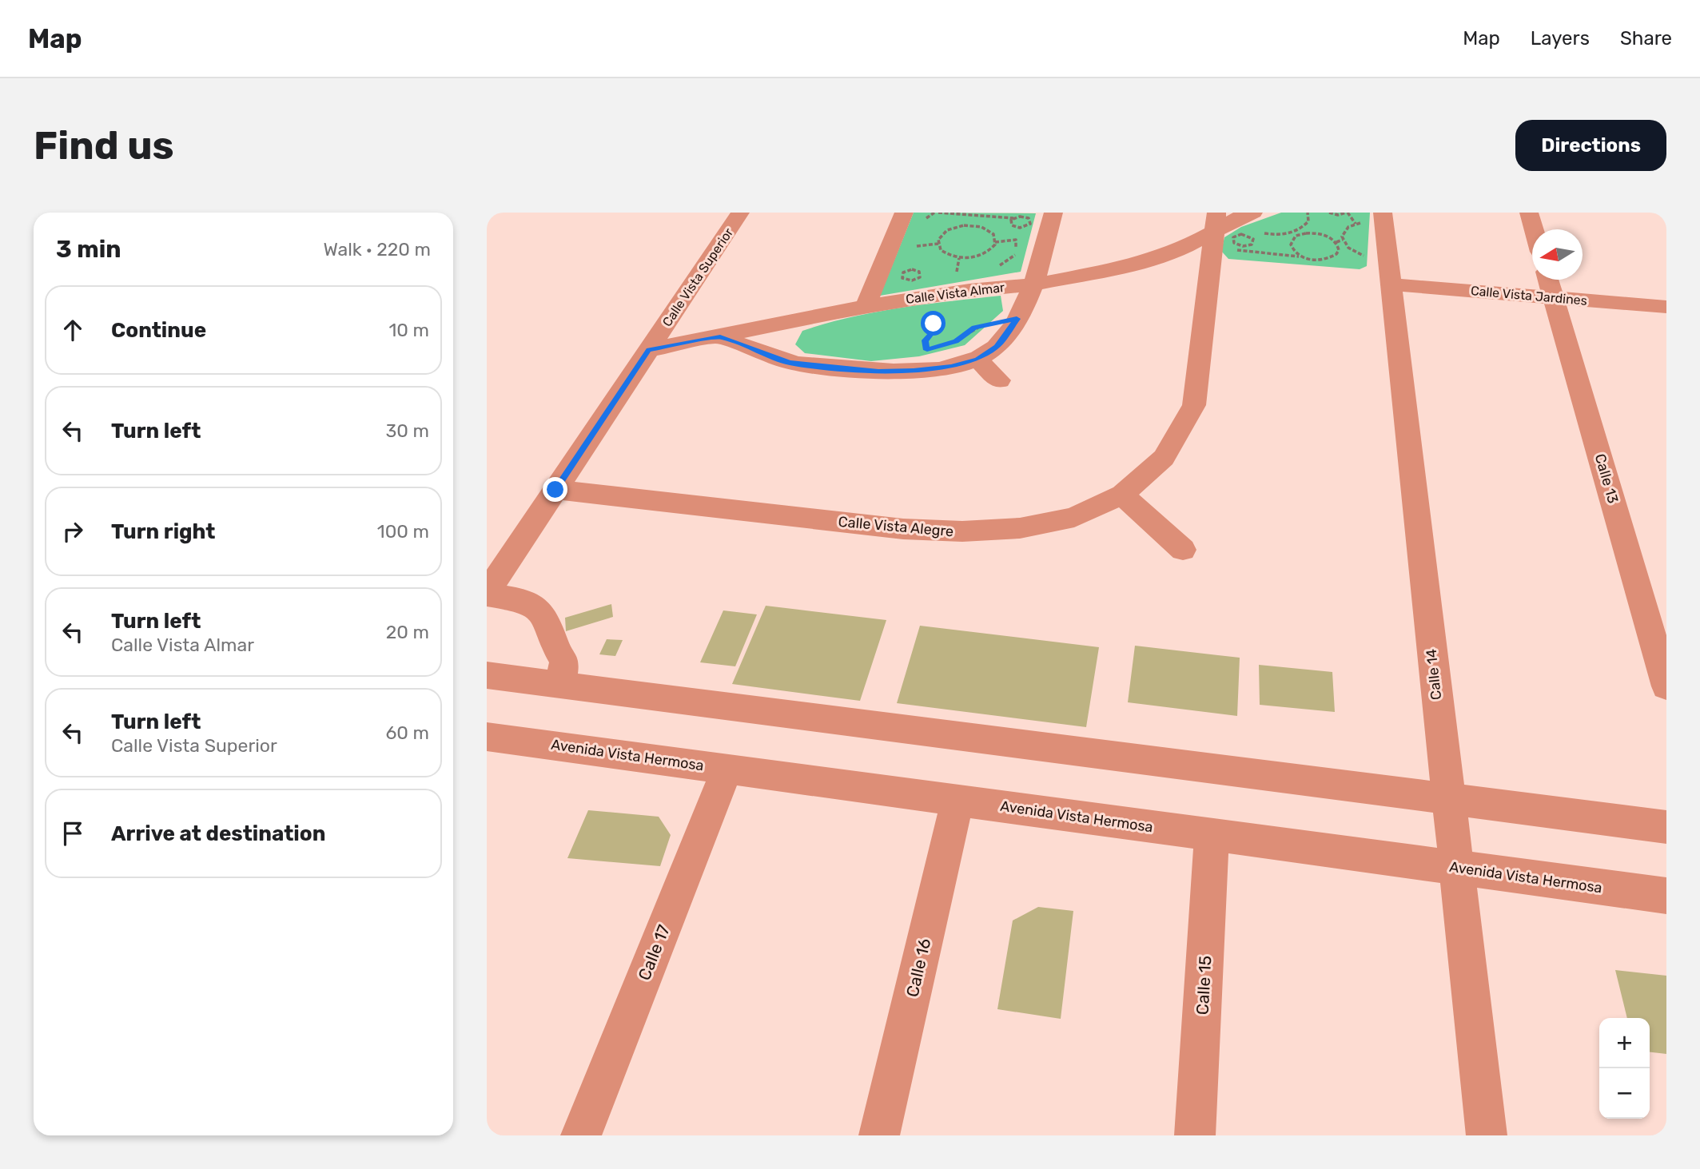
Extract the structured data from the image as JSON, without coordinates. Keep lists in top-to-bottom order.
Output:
{
  "streets": {
    "street": [
      "Calle Vista Superior",
      "Calle Vista Almar",
      "Calle Vista Jardines",
      "Calle 13",
      "Calle Vista Alegre",
      "Calle 14",
      "Avenida Vista Hermosa",
      "Calle 17",
      "Calle 16",
      "Calle 15"
    ]
  },
  "crossings": [
    ["Calle Vista Superior", "Calle Vista Almar"],
    ["Calle Vista Superior", "Calle Vista Alegre"],
    ["Calle Vista Almar", "Calle Vista Alegre"],
    ["Calle Vista Jardines", "Calle 13"],
    ["Calle Vista Jardines", "Calle 14"],
    ["Calle 14", "Avenida Vista Hermosa"],
    ["Avenida Vista Hermosa", "Calle 17"],
    ["Avenida Vista Hermosa", "Calle 16"],
    ["Avenida Vista Hermosa", "Calle 15"]
  ],
  "north": "left",
  "page": {
    "header": "Map",
    "nav": ["Map", "Layers", "Share"],
    "buttons": "Directions",
    "title": "Find us",
    "heading": ["3 min", "Walk · 220 m"],
    "list": [
      ["Continue", "10 m"],
      ["Turn left", "30 m"],
      ["Turn right", "100 m"],
      ["Turn left", "Calle Vista Almar", "20 m"],
      ["Turn left", "Calle Vista Superior", "60 m"],
      "Arrive at destination"
    ],
    "map_buttons": ["+", "−"]
  }
}
